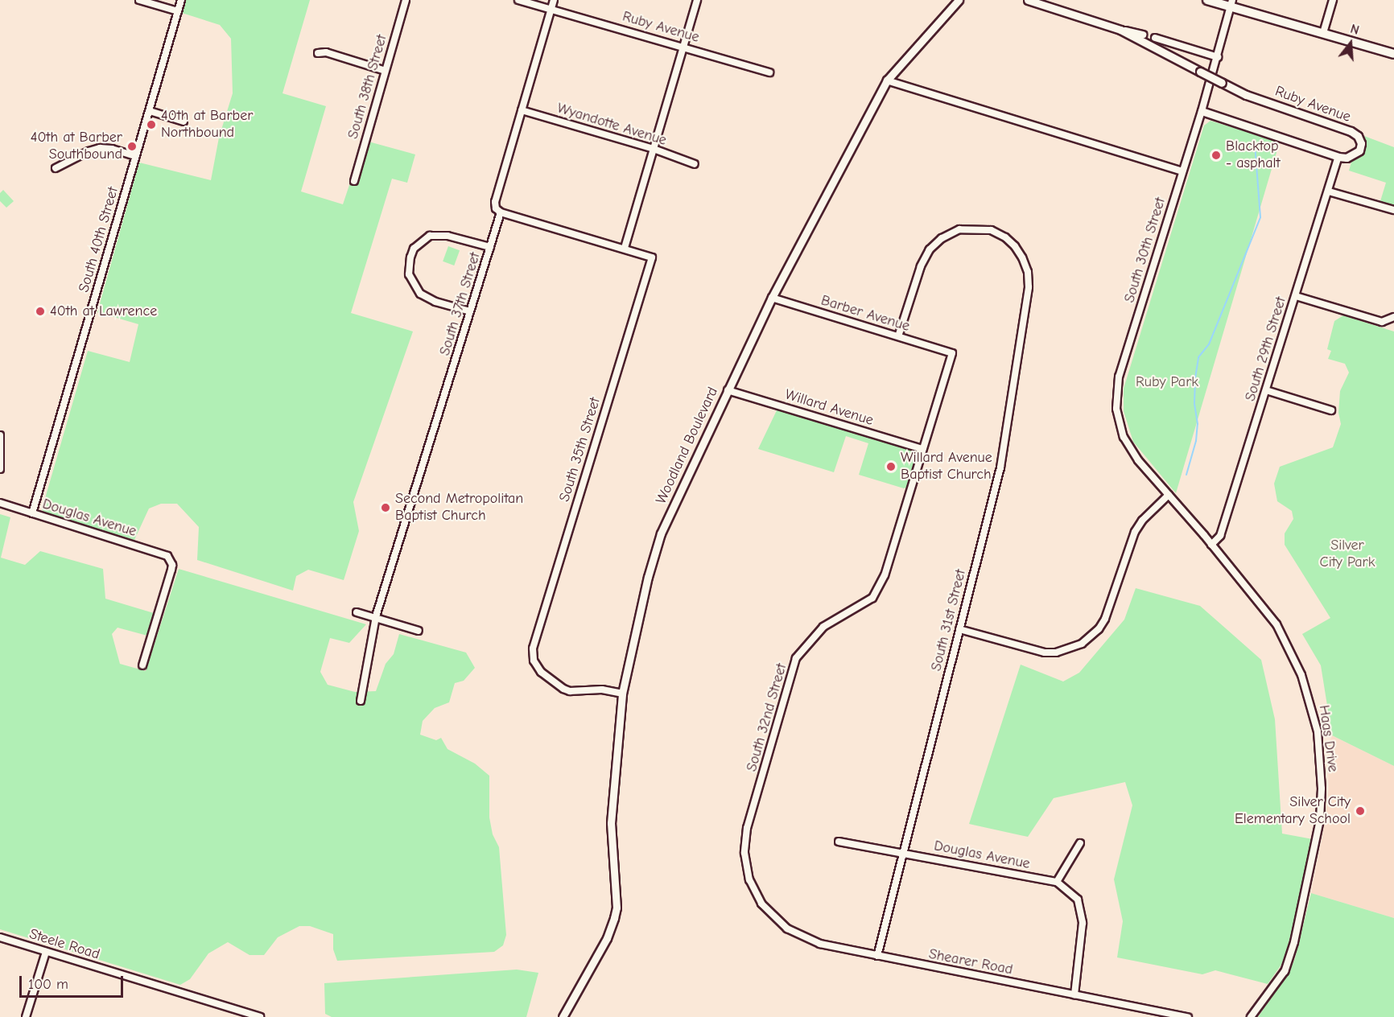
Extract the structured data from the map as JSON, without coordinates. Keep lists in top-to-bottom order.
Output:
{
  "streets": {
    "street": [
      "Ruby Avenue",
      "South 38th Street",
      "Wyandotte Avenue",
      "South 40th Street",
      "South 30th Street",
      "South 37th Street",
      "Barber Avenue",
      "South 29th Street",
      "Willard Avenue",
      "Woodland Boulevard",
      "South 35th Street",
      "Douglas Avenue",
      "South 31st Street",
      "South 32nd Street",
      "Haas Drive",
      "Steele Road",
      "Shearer Road"
    ]
  },
  "crossings": [
    ["Ruby Avenue", "South 37th Street"],
    ["Ruby Avenue", "South 29th Street"],
    ["Wyandotte Avenue", "South 37th Street"],
    ["South 40th Street", "Douglas Avenue"],
    ["South 30th Street", "Haas Drive"],
    ["Barber Avenue", "Woodland Boulevard"],
    ["Barber Avenue", "South 31st Street"],
    ["Barber Avenue", "South 32nd Street"],
    ["South 29th Street", "Haas Drive"],
    ["Willard Avenue", "Woodland Boulevard"],
    ["Willard Avenue", "South 32nd Street"],
    ["Woodland Boulevard", "South 35th Street"],
    ["Douglas Avenue", "South 31st Street"],
    ["South 31st Street", "Shearer Road"],
    ["South 32nd Street", "Shearer Road"]
  ],
  "parks": ["Ruby Park", "Silver City Park"],
  "places": [
    "40th at Barber Northbound",
    "40th at Barber Southbound",
    "Blacktop - asphalt",
    "40th at Lawrence",
    "Willard Avenue Baptist Church",
    "Second Metropolitan Baptist Church",
    "Silver City Elementary School"
  ],
  "scale_bar": "100 m",
  "north": "top"
}
